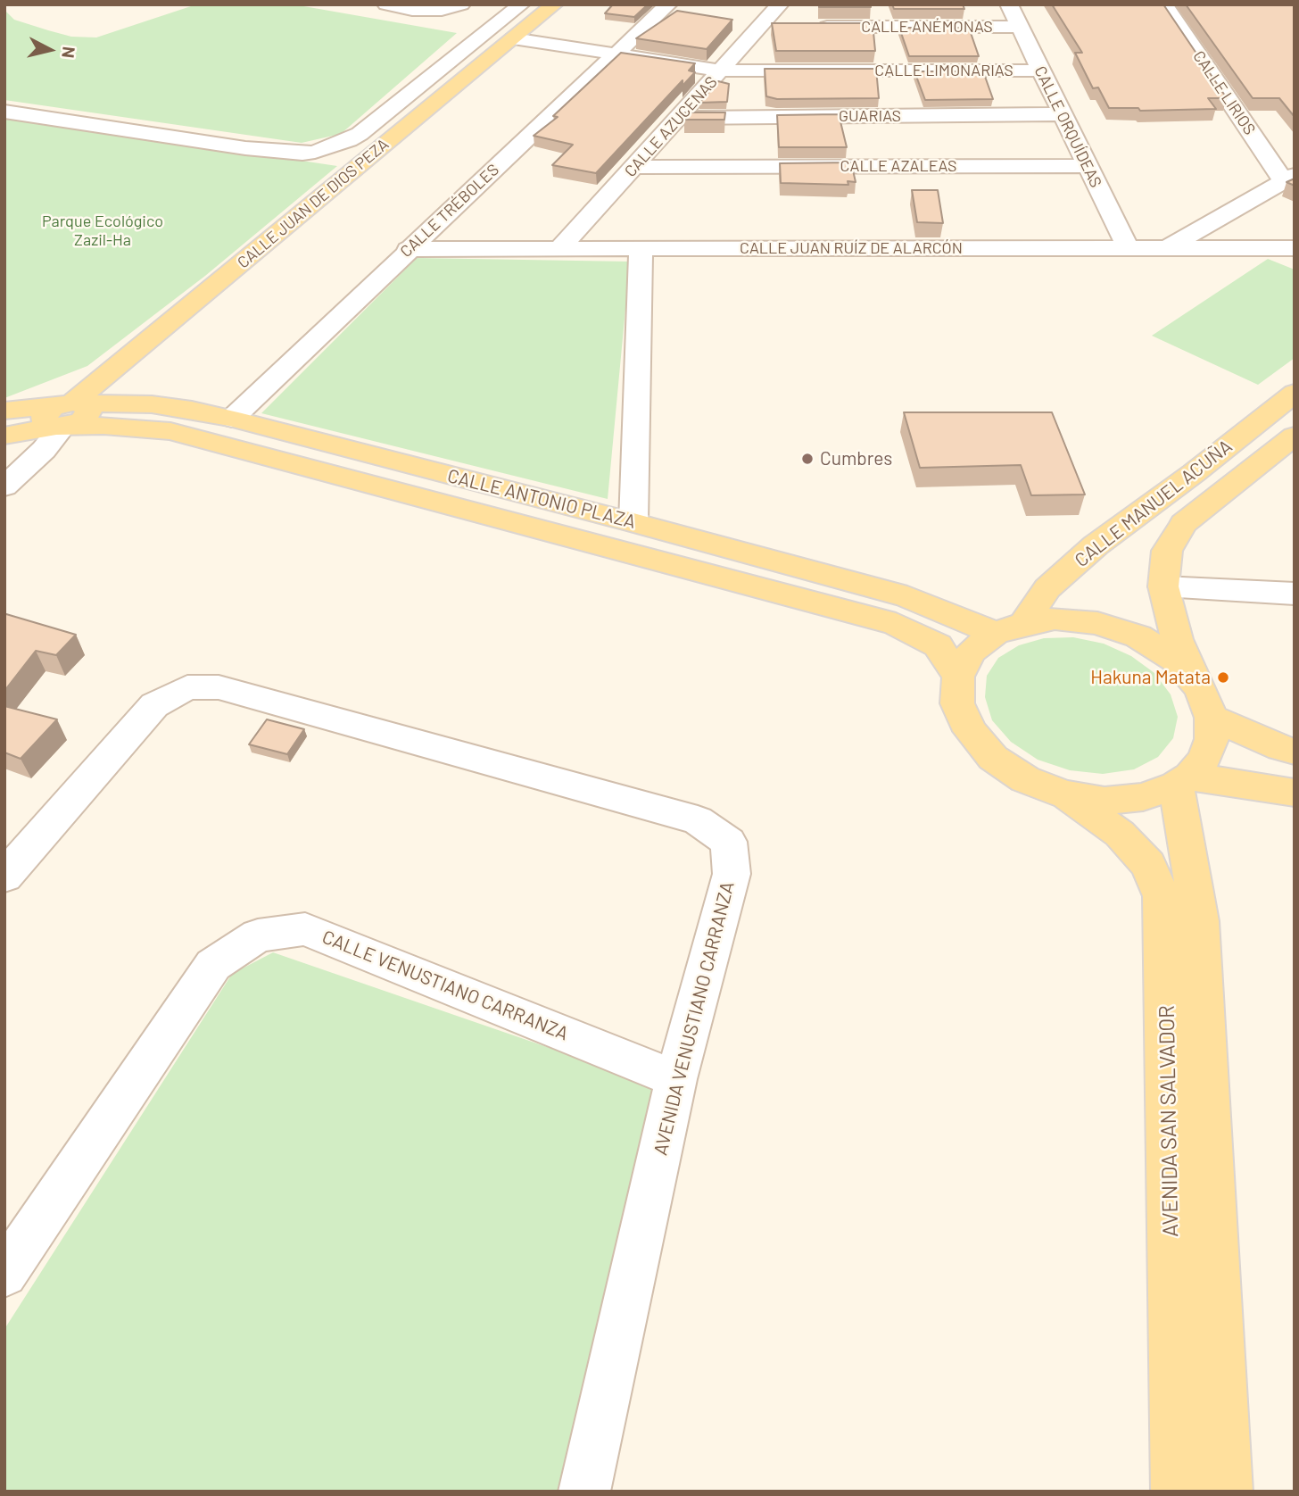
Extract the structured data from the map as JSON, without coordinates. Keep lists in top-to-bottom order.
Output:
{
  "streets": {
    "main road": [
      "CALLE JUAN DE DIOS PEZA",
      "CALLE ANTONIO PLAZA",
      "CALLE MANUEL ACUÑA",
      "AVENIDA SAN SALVADOR"
    ],
    "street": [
      "CALLE ANÉMONAS",
      "CALLE LIMONARIAS",
      "CALLE LIRIOS",
      "GUARIAS",
      "CALLE AZUCENAS",
      "CALLE ORQUÍDEAS",
      "CALLE AZALEAS",
      "CALLE TRÉBOLES",
      "CALLE JUAN RUÍZ DE ALARCÓN",
      "CALLE VENUSTIANO CARRANZA",
      "AVENIDA VENUSTIANO CARRANZA"
    ]
  },
  "crossings": [
    ["CALLE ANÉMONAS", "CALLE ORQUÍDEAS"],
    ["CALLE LIMONARIAS", "CALLE AZUCENAS"],
    ["CALLE LIMONARIAS", "CALLE ORQUÍDEAS"],
    ["CALLE LIMONARIAS", "CALLE JUAN DE DIOS PEZA"],
    ["CALLE LIMONARIAS", "CALLE TRÉBOLES"],
    ["GUARIAS", "CALLE AZUCENAS"],
    ["GUARIAS", "CALLE ORQUÍDEAS"],
    ["CALLE AZUCENAS", "CALLE AZALEAS"],
    ["CALLE AZUCENAS", "CALLE JUAN RUÍZ DE ALARCÓN"],
    ["CALLE ORQUÍDEAS", "CALLE AZALEAS"],
    ["CALLE ORQUÍDEAS", "CALLE JUAN RUÍZ DE ALARCÓN"],
    ["CALLE JUAN DE DIOS PEZA", "CALLE ANTONIO PLAZA"],
    ["CALLE TRÉBOLES", "CALLE JUAN RUÍZ DE ALARCÓN"],
    ["CALLE TRÉBOLES", "CALLE ANTONIO PLAZA"],
    ["CALLE ANTONIO PLAZA", "CALLE MANUEL ACUÑA"],
    ["CALLE ANTONIO PLAZA", "AVENIDA SAN SALVADOR"],
    ["CALLE MANUEL ACUÑA", "AVENIDA SAN SALVADOR"],
    ["CALLE VENUSTIANO CARRANZA", "AVENIDA VENUSTIANO CARRANZA"]
  ],
  "parks": ["Parque Ecológico Zazil-Ha"],
  "places": ["Cumbres", "Hakuna Matata"],
  "north": "right"
}
